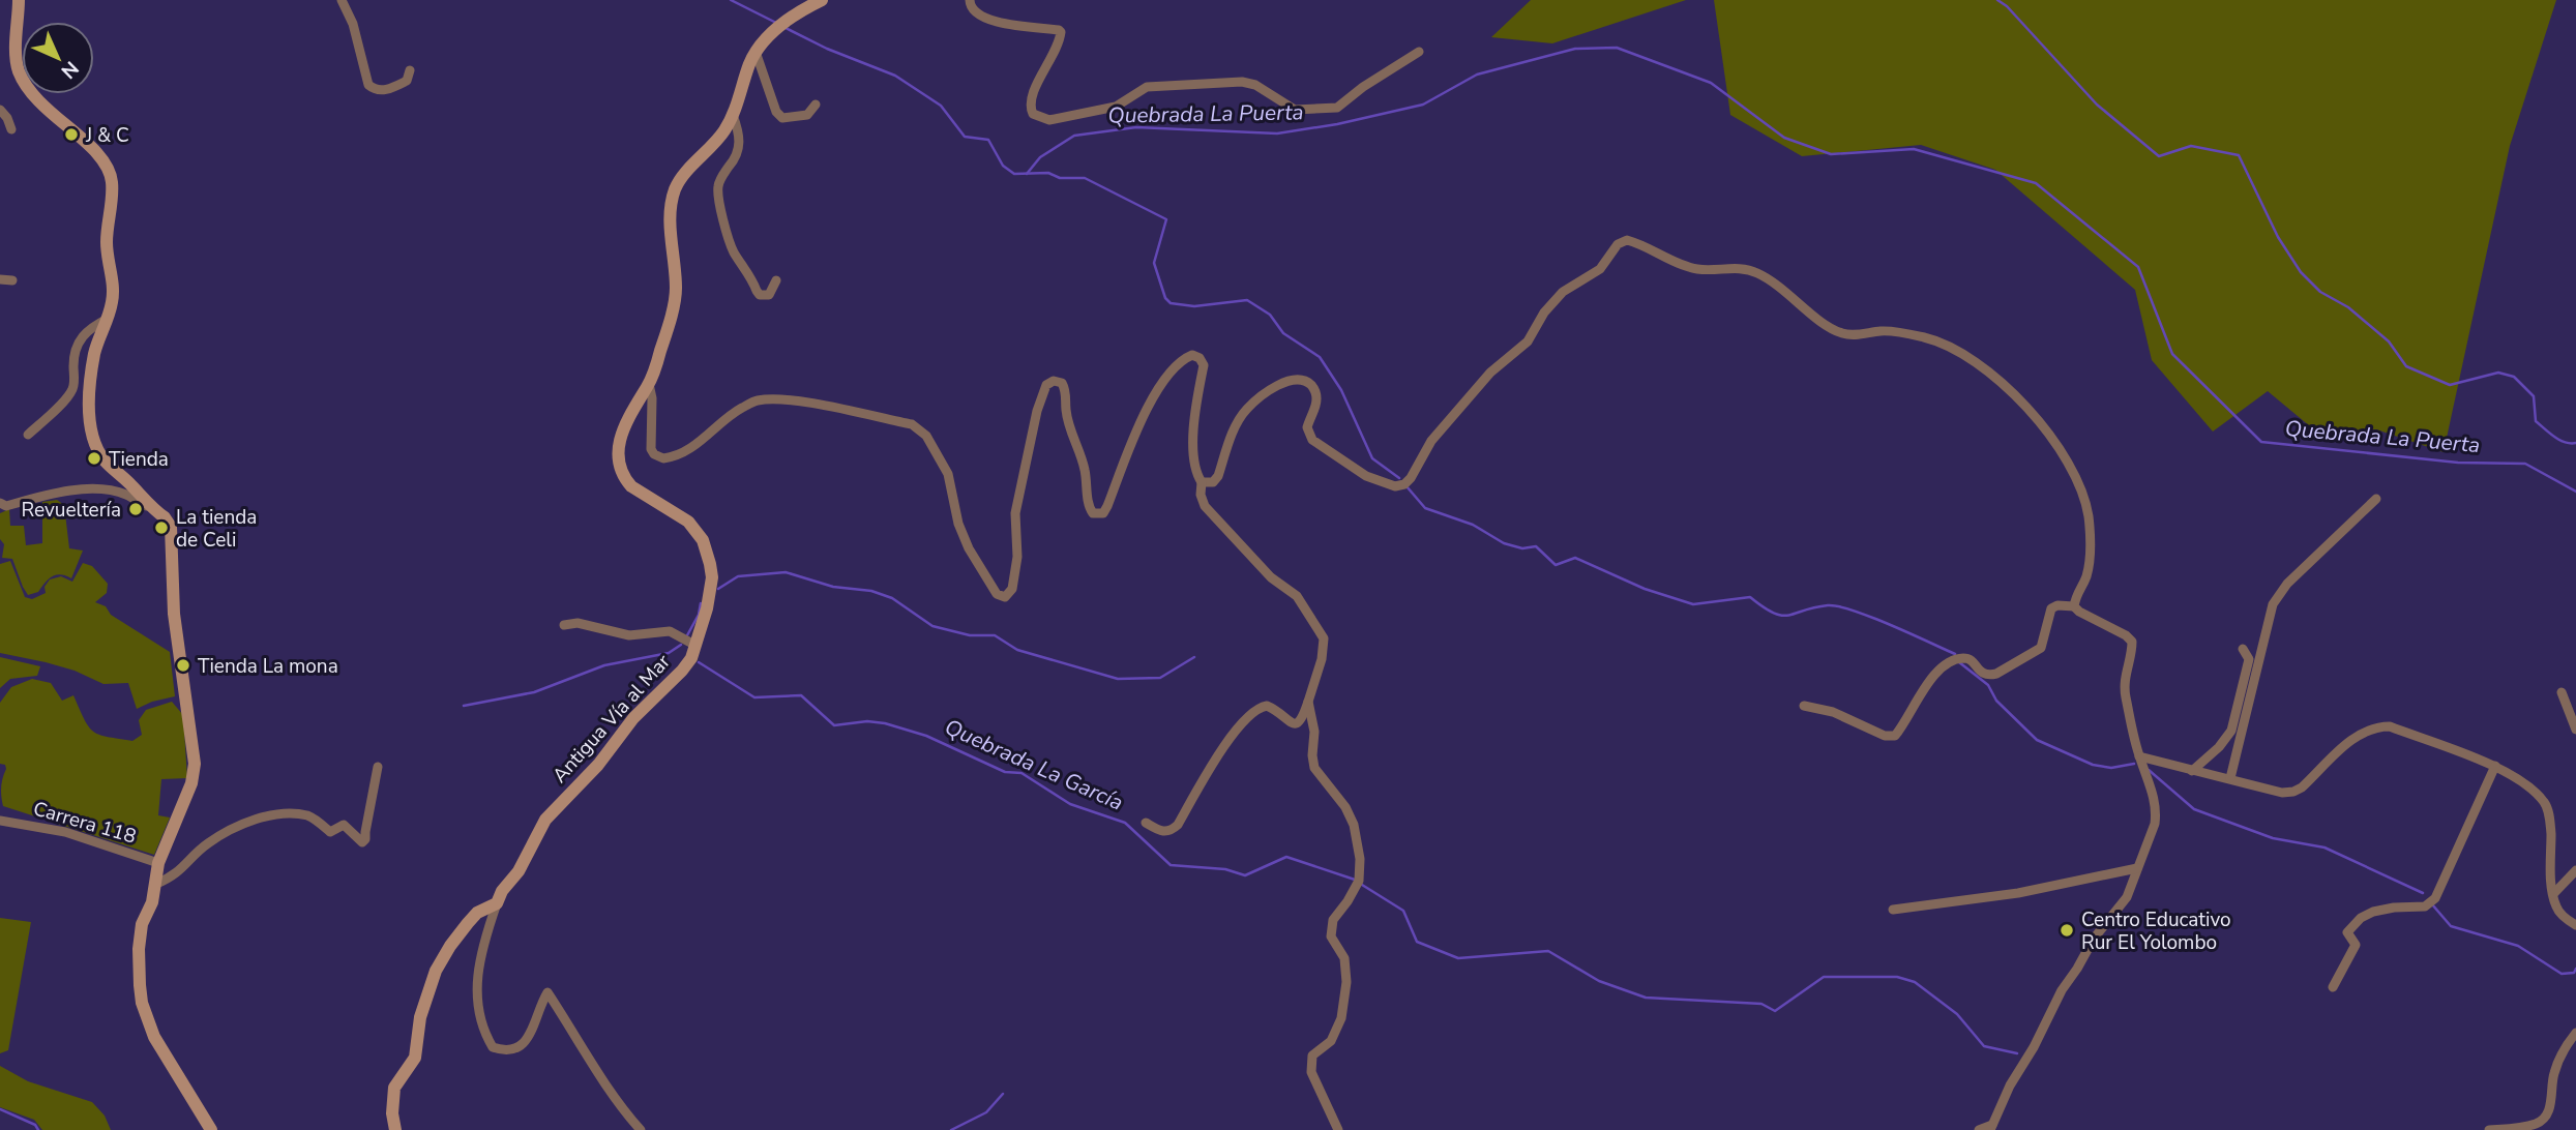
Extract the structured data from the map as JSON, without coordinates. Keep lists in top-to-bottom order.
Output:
{
  "streets": {
    "main road": ["Antigua Vía al Mar"],
    "street": ["Carrera 118"]
  },
  "water": ["Quebrada La Puerta", "Quebrada La García"],
  "places": [
    "J & C",
    "Tienda",
    "Revueltería",
    "La tienda de Celi",
    "Tienda La mona",
    "Centro Educativo Rur El Yolombo"
  ],
  "north": "bottom right"
}
